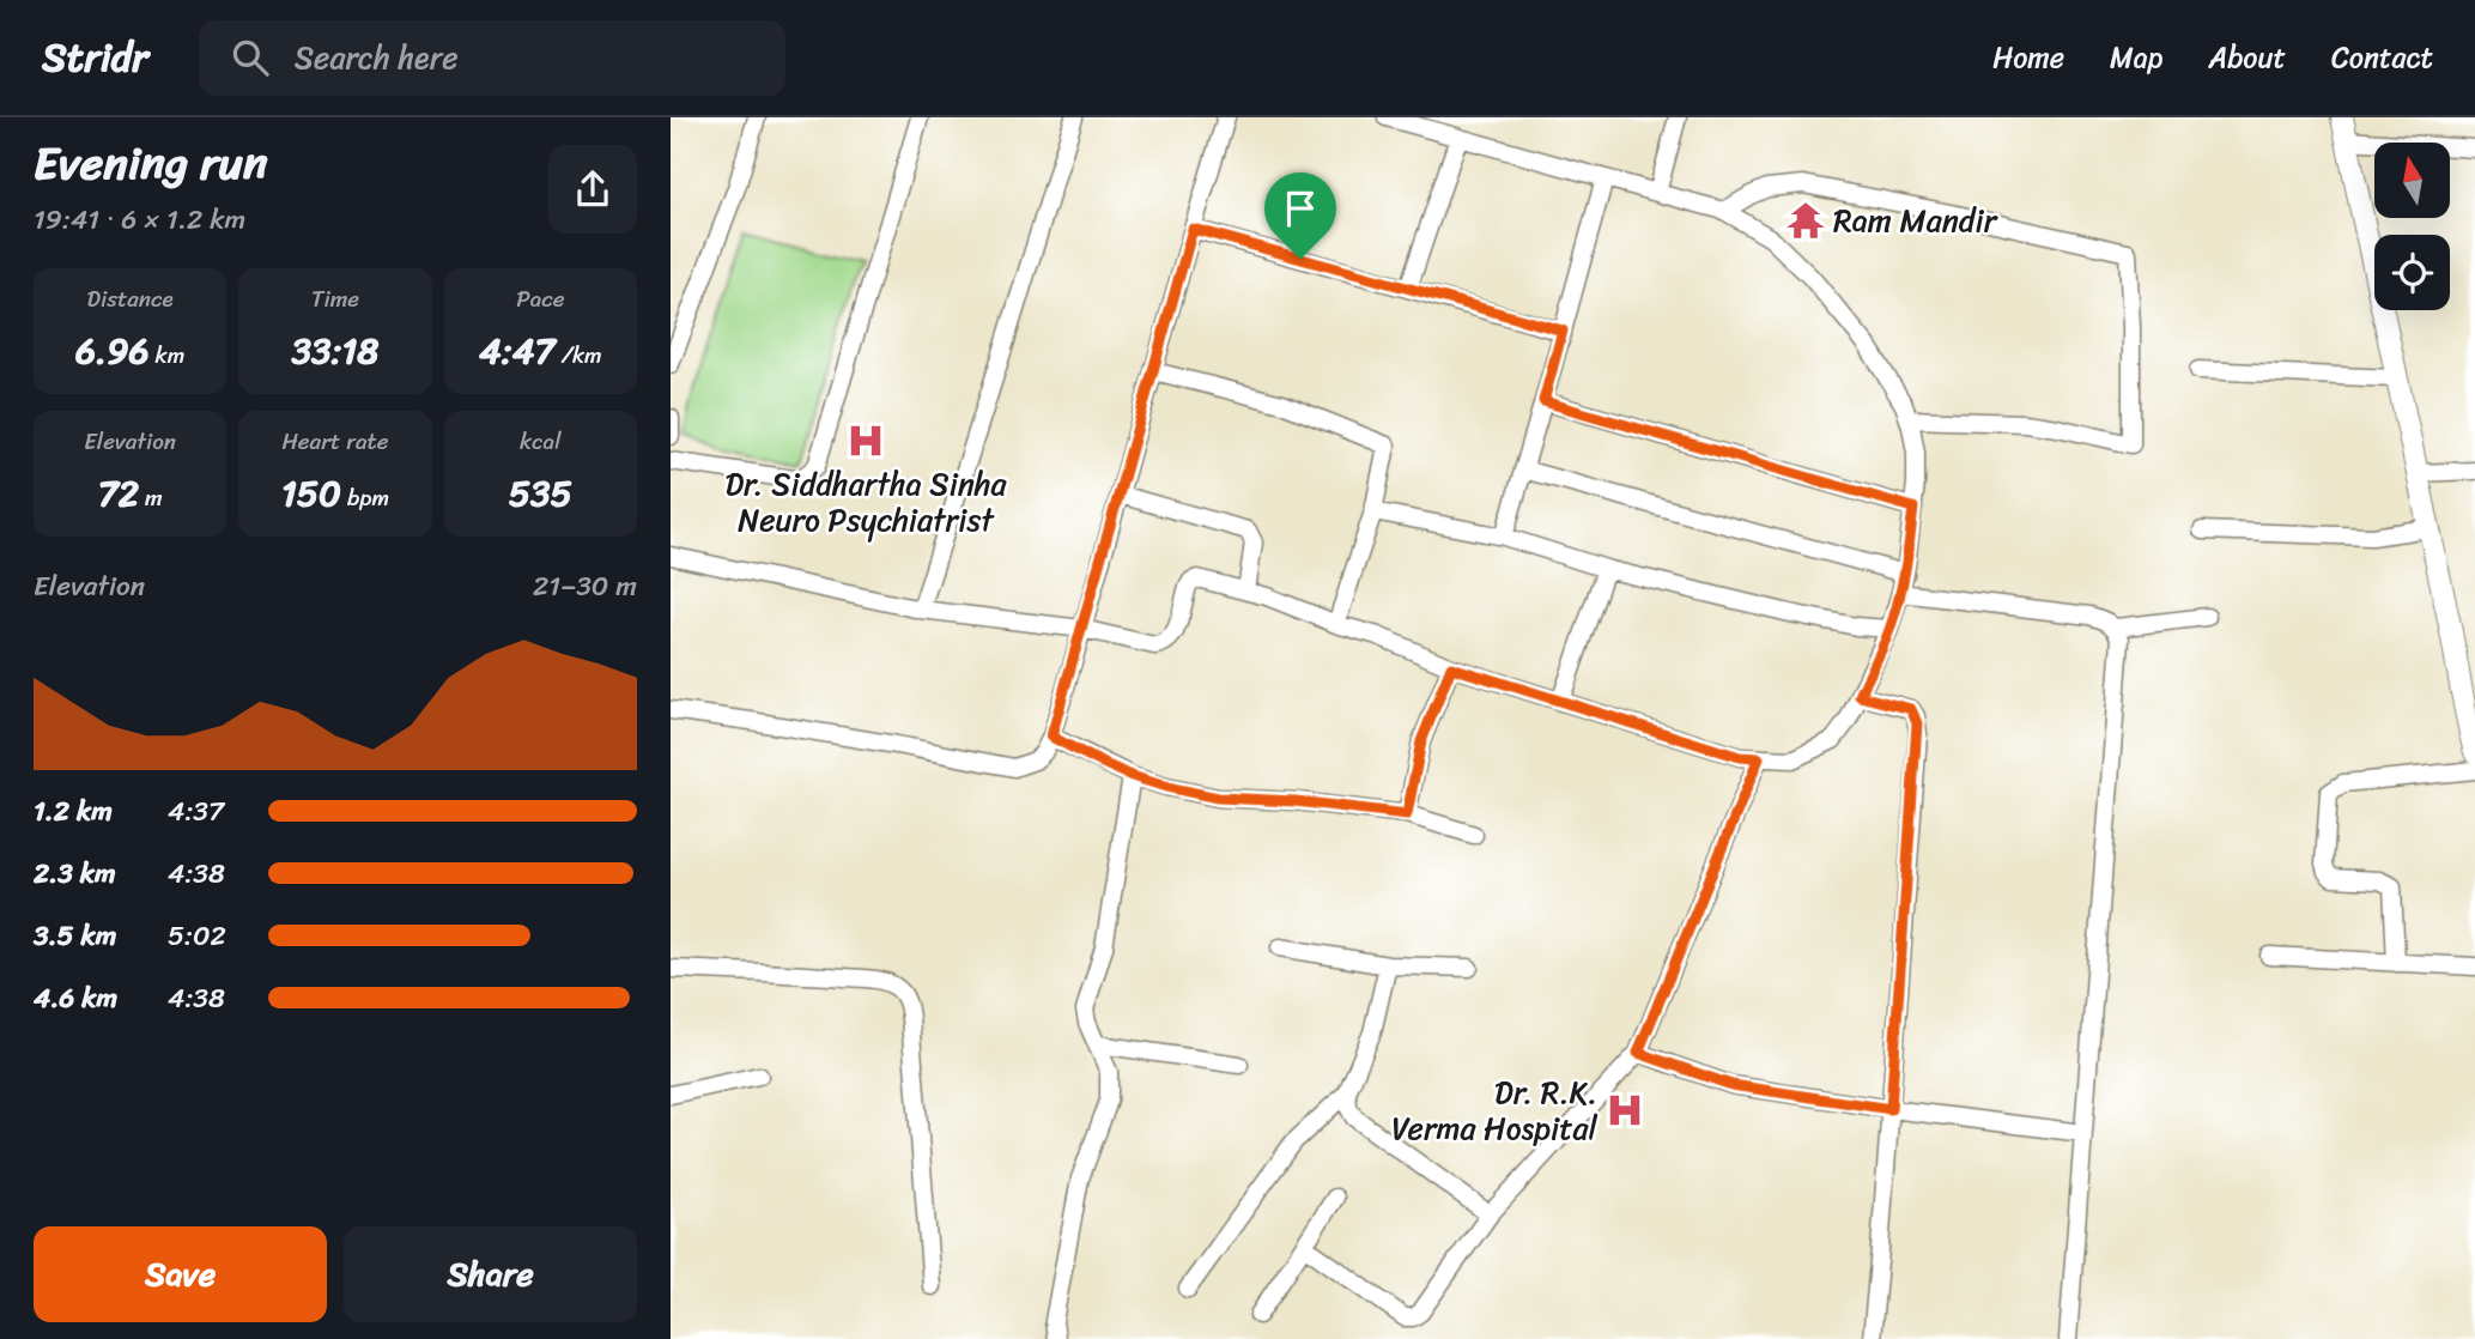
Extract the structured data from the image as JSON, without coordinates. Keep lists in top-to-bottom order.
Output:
{
  "places": {
    "temple": ["Ram Mandir"],
    "hospital": ["Dr. Siddhartha Sinha Neuro Psychiatrist", "Dr. R.K. Verma Hospital"]
  },
  "north": "top",
  "page": {
    "header": "Stridr",
    "search": "Search here",
    "nav": [
      "Home",
      "Map",
      "About",
      "Contact"
    ],
    "heading": ["Evening run", "19:41 · 6 × 1.2 km"],
    "stats": [
      ["Distance", "6.96 km"],
      ["Time", "33:18"],
      ["Pace", "4:47 /km"],
      ["Elevation", "72 m"],
      ["Heart rate", "150 bpm"],
      ["kcal", "535"]
    ],
    "chart": ["Elevation", "21–30 m"],
    "list": [
      {
        "name": "1.2 km",
        "note": "4:37"
      },
      {
        "name": "2.3 km",
        "note": "4:38"
      },
      {
        "name": "3.5 km",
        "note": "5:02"
      },
      {
        "name": "4.6 km",
        "note": "4:38"
      }
    ],
    "buttons": ["Save", "Share"]
  }
}
